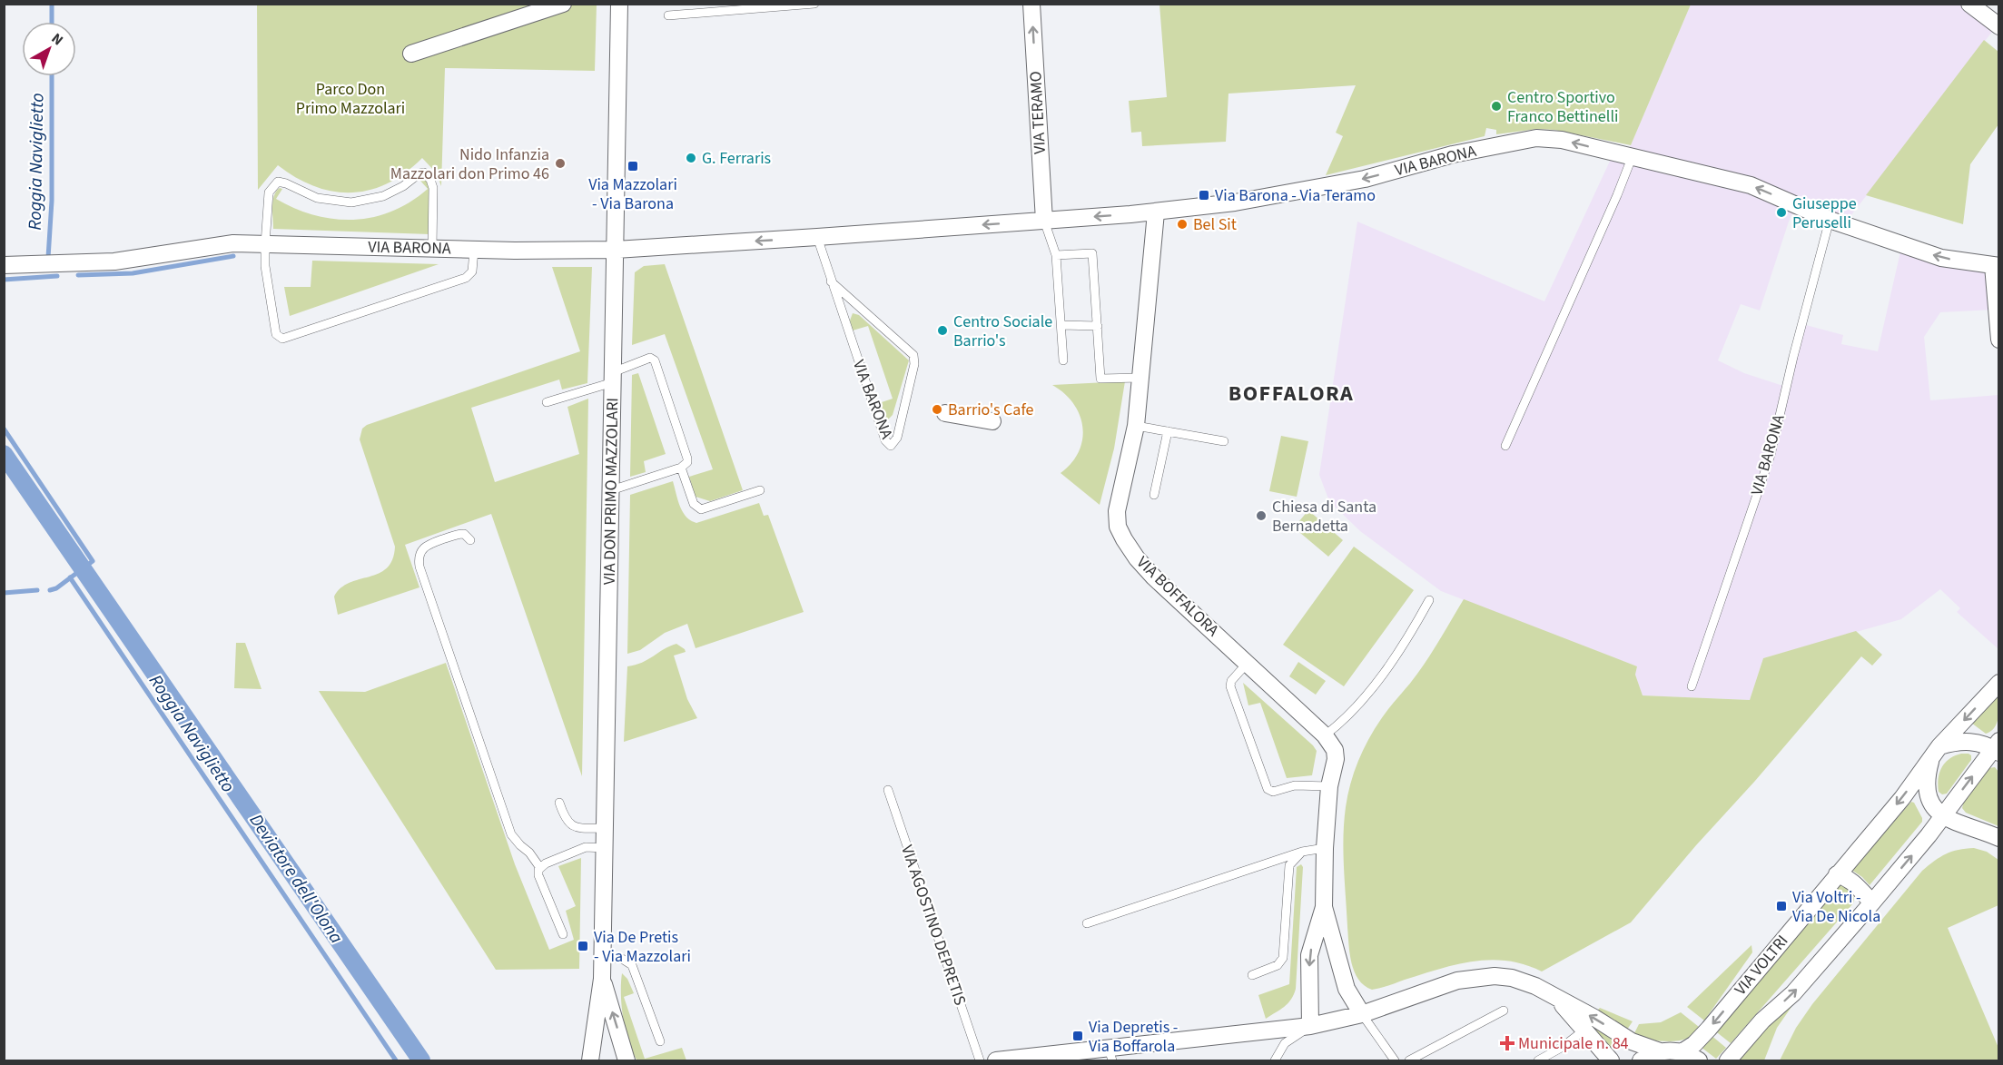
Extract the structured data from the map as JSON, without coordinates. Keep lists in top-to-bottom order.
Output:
{
  "streets": {
    "street": [
      "VIA TERAMO",
      "VIA BARONA",
      "VIA DON PRIMO MAZZOLARI",
      "VIA BOFFALORA",
      "VIA VOLTRI"
    ],
    "lane": ["VIA AGOSTINO DEPRETIS"]
  },
  "crossings": [
    ["VIA TERAMO", "VIA BARONA"],
    ["VIA BARONA", "VIA DON PRIMO MAZZOLARI"],
    ["VIA BARONA", "VIA BOFFALORA"]
  ],
  "one_way": ["VIA TERAMO", "VIA BARONA"],
  "districts": ["BOFFALORA"],
  "water": ["Roggia Naviglietto", "Deviatore dell'Olona"],
  "parks": ["Parco Don Primo Mazzolari"],
  "places": {
    "other": [
      "Centro Sportivo Franco Bettinelli",
      "G. Ferraris",
      "Nido Infanzia Mazzolari don Primo 46",
      "Giuseppe Peruselli",
      "Bel Sit",
      "Centro Sociale Barrio's",
      "Barrio's Cafe",
      "Chiesa di Santa Bernadetta"
    ],
    "transit": [
      "Via Mazzolari - Via Barona",
      "Via Barona - Via Teramo",
      "Via Voltri - Via De Nicola",
      "Via De Pretis - Via Mazzolari",
      "Via Depretis - Via Boffarola"
    ],
    "health": ["Municipale n. 84"]
  },
  "north": "top right"
}
